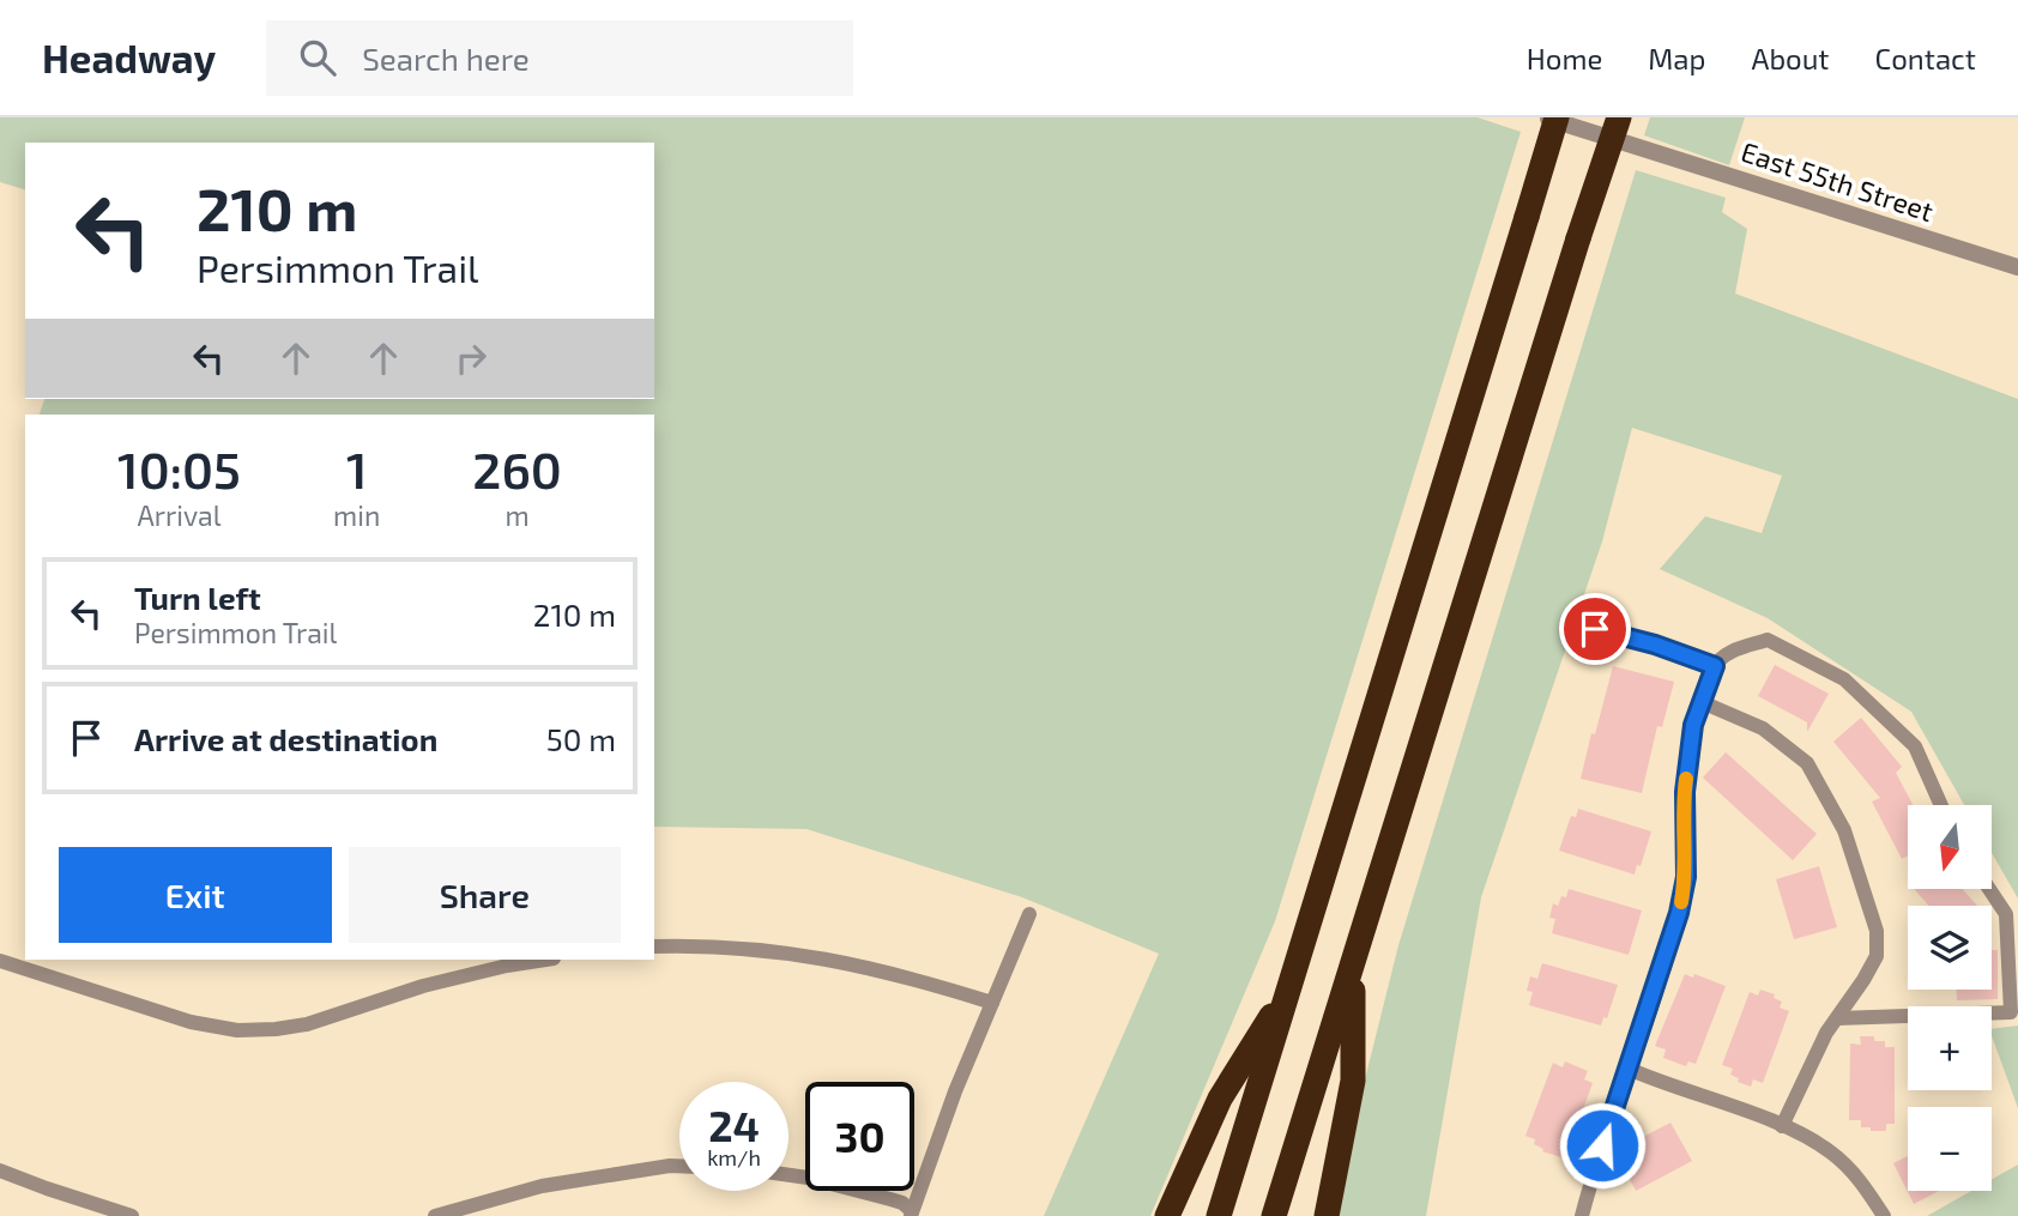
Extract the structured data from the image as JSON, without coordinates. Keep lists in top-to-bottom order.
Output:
{
  "streets": {
    "street": ["East 55th Street"]
  },
  "north": "bottom",
  "page": {
    "header": "Headway",
    "search": "Search here",
    "nav": [
      "Home",
      "Map",
      "About",
      "Contact"
    ],
    "turn": ["210 m", "Persimmon Trail"],
    "eta": [
      "10:05",
      "Arrival",
      "1",
      "min",
      "260",
      "m"
    ],
    "list": [
      {
        "name": "Turn left",
        "note": "Persimmon Trail",
        "value": "210 m"
      },
      {
        "name": "Arrive at destination",
        "value": "50 m"
      }
    ],
    "map_buttons": ["+", "−"],
    "buttons": ["Exit", "Share"],
    "speed": "24 km/h",
    "limit": "30"
  }
}
